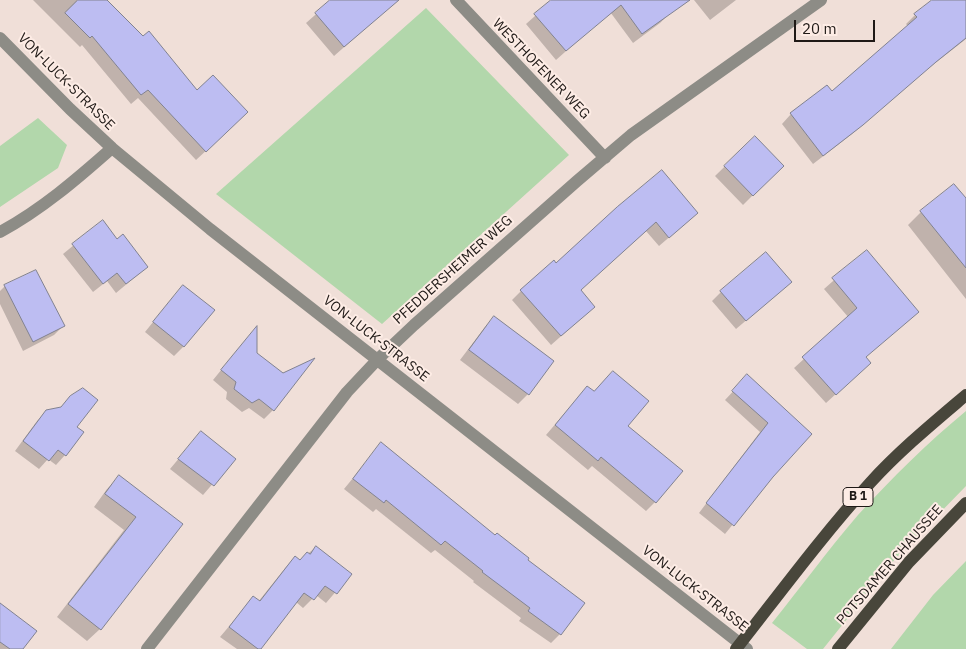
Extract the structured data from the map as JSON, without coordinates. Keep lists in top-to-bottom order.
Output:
{
  "streets": {
    "main road": ["B 1", "POTSDAMER CHAUSSEE"],
    "street": ["WESTHOFENER WEG", "VON-LUCK-STRASSE", "PFEDDERSHEIMER WEG"]
  },
  "crossings": [
    ["WESTHOFENER WEG", "PFEDDERSHEIMER WEG"],
    ["VON-LUCK-STRASSE", "PFEDDERSHEIMER WEG"],
    ["VON-LUCK-STRASSE", "B 1"]
  ],
  "scale_bar": "20 m"
}
